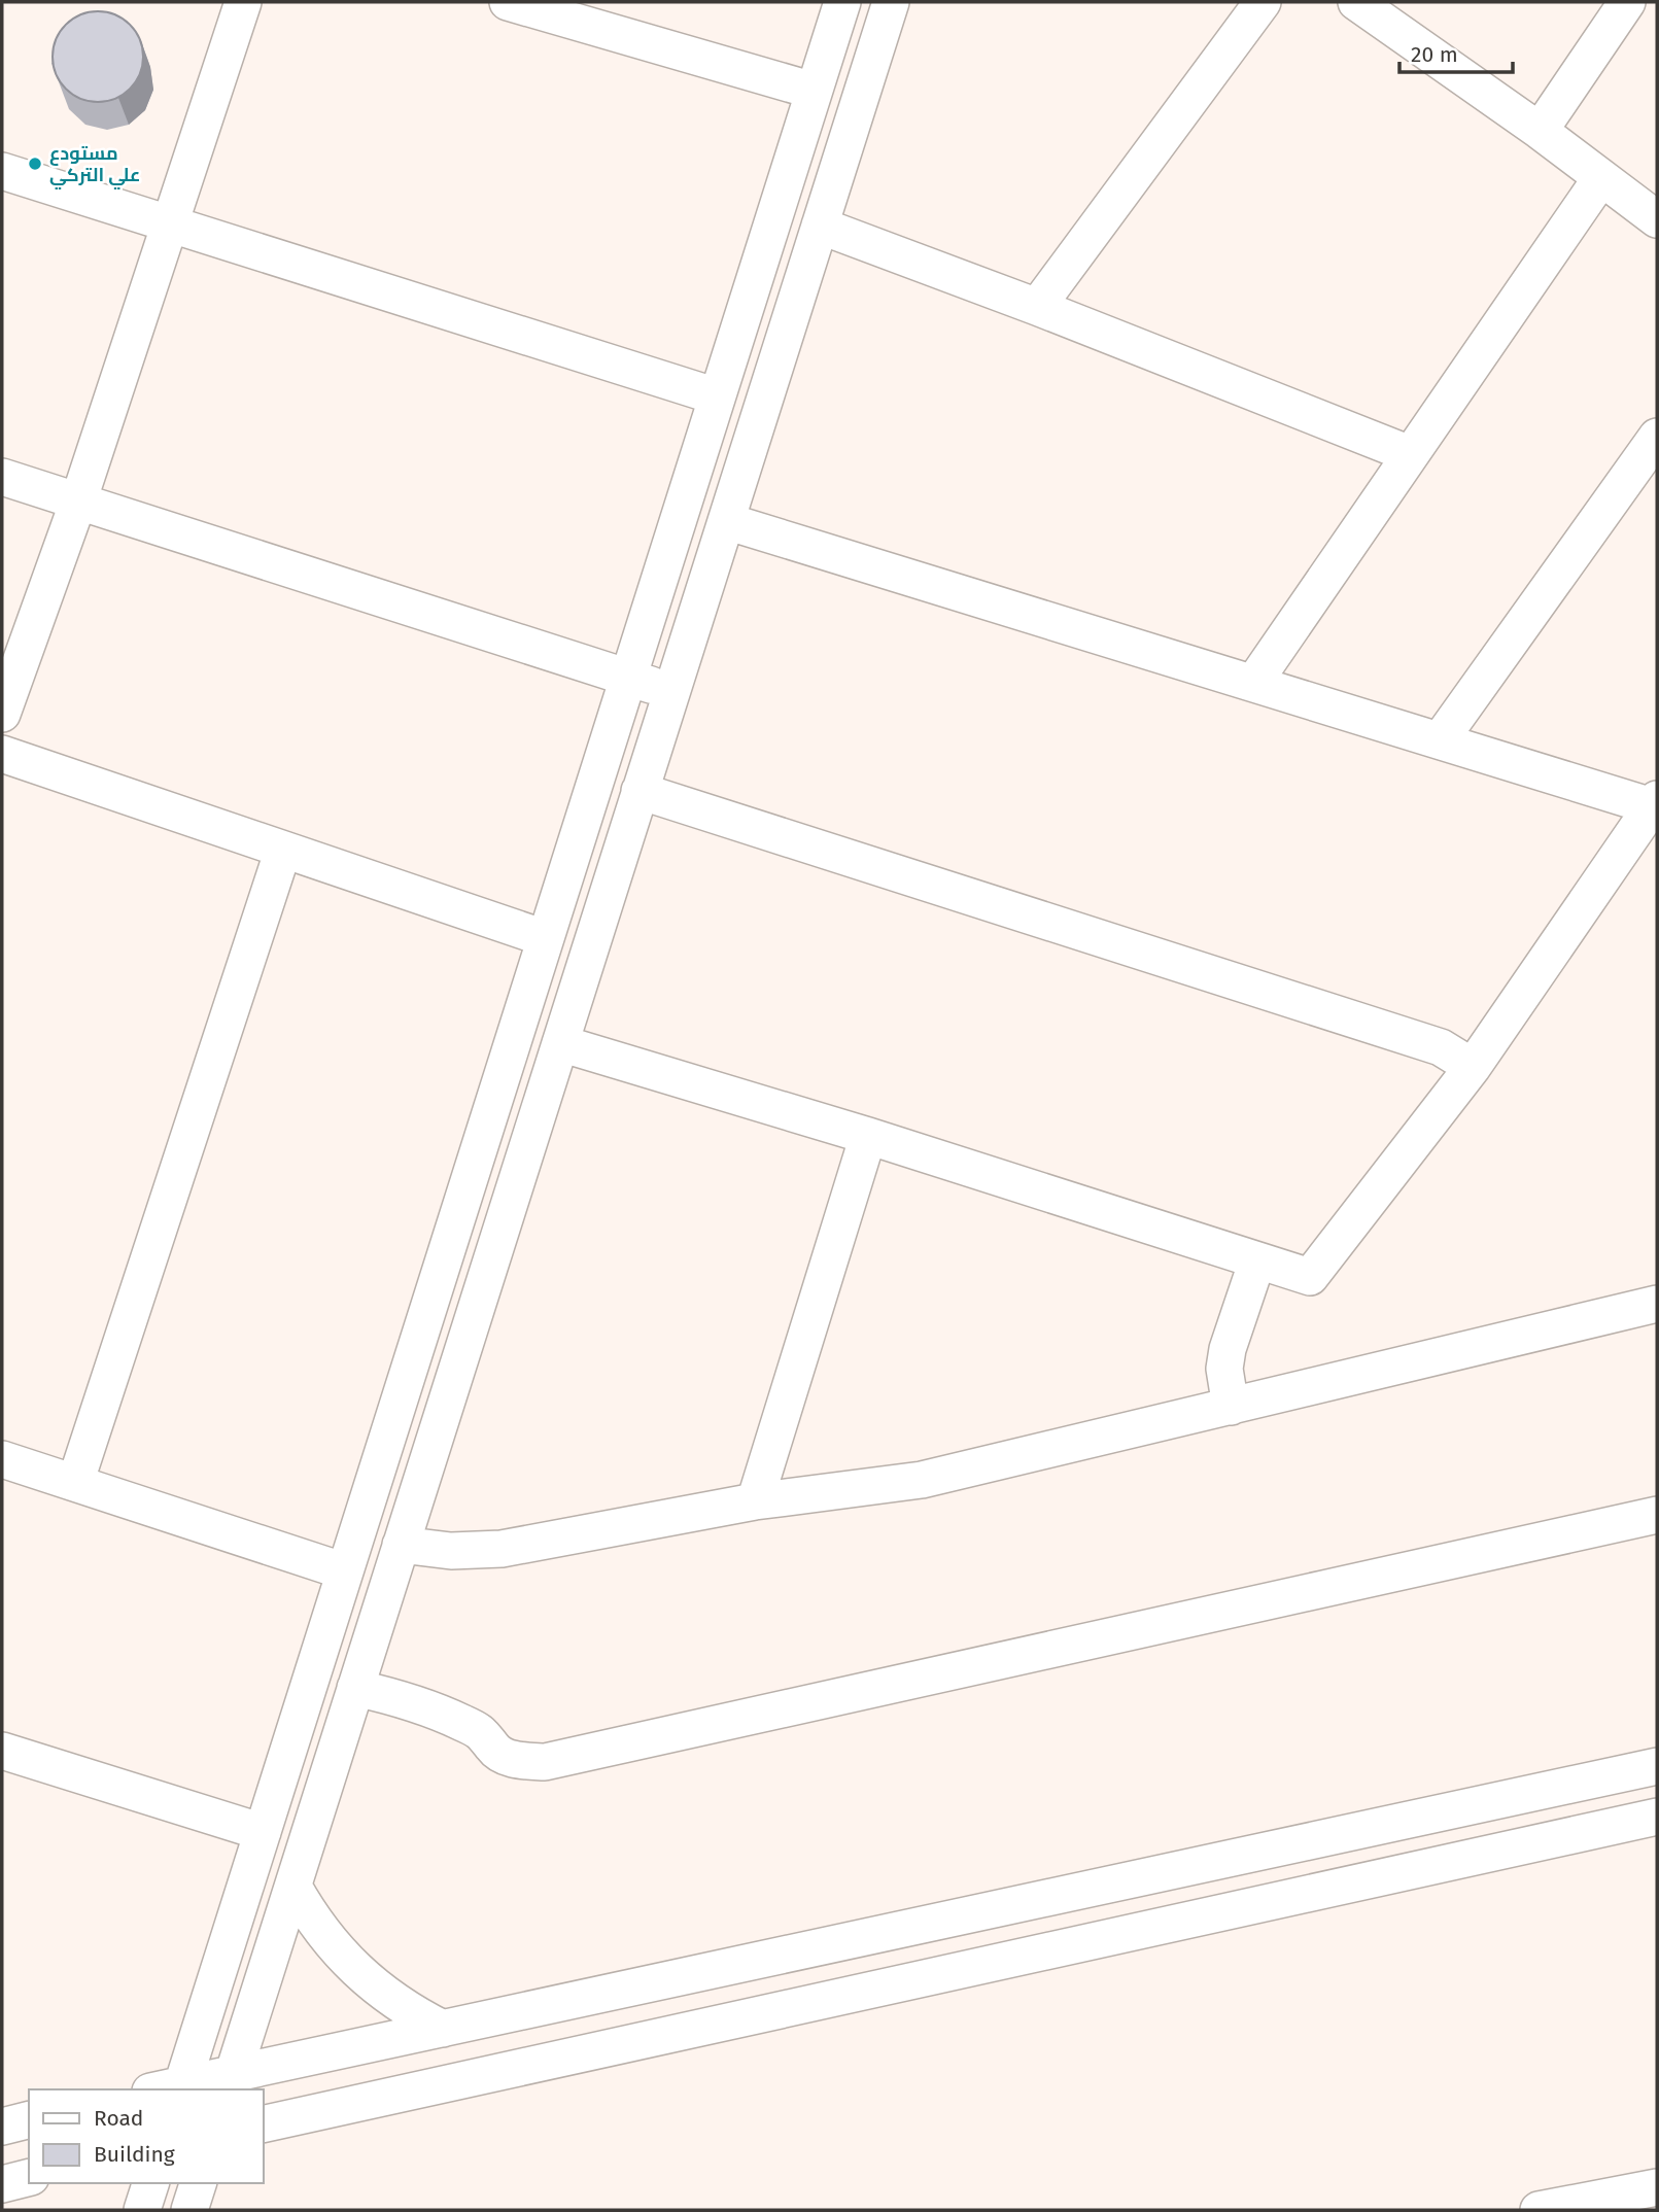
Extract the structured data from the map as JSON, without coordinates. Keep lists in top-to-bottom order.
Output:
{
  "places": ["مستودع علي التركي"],
  "legend": ["Road", "Building"],
  "scale_bar": "20 m"
}
